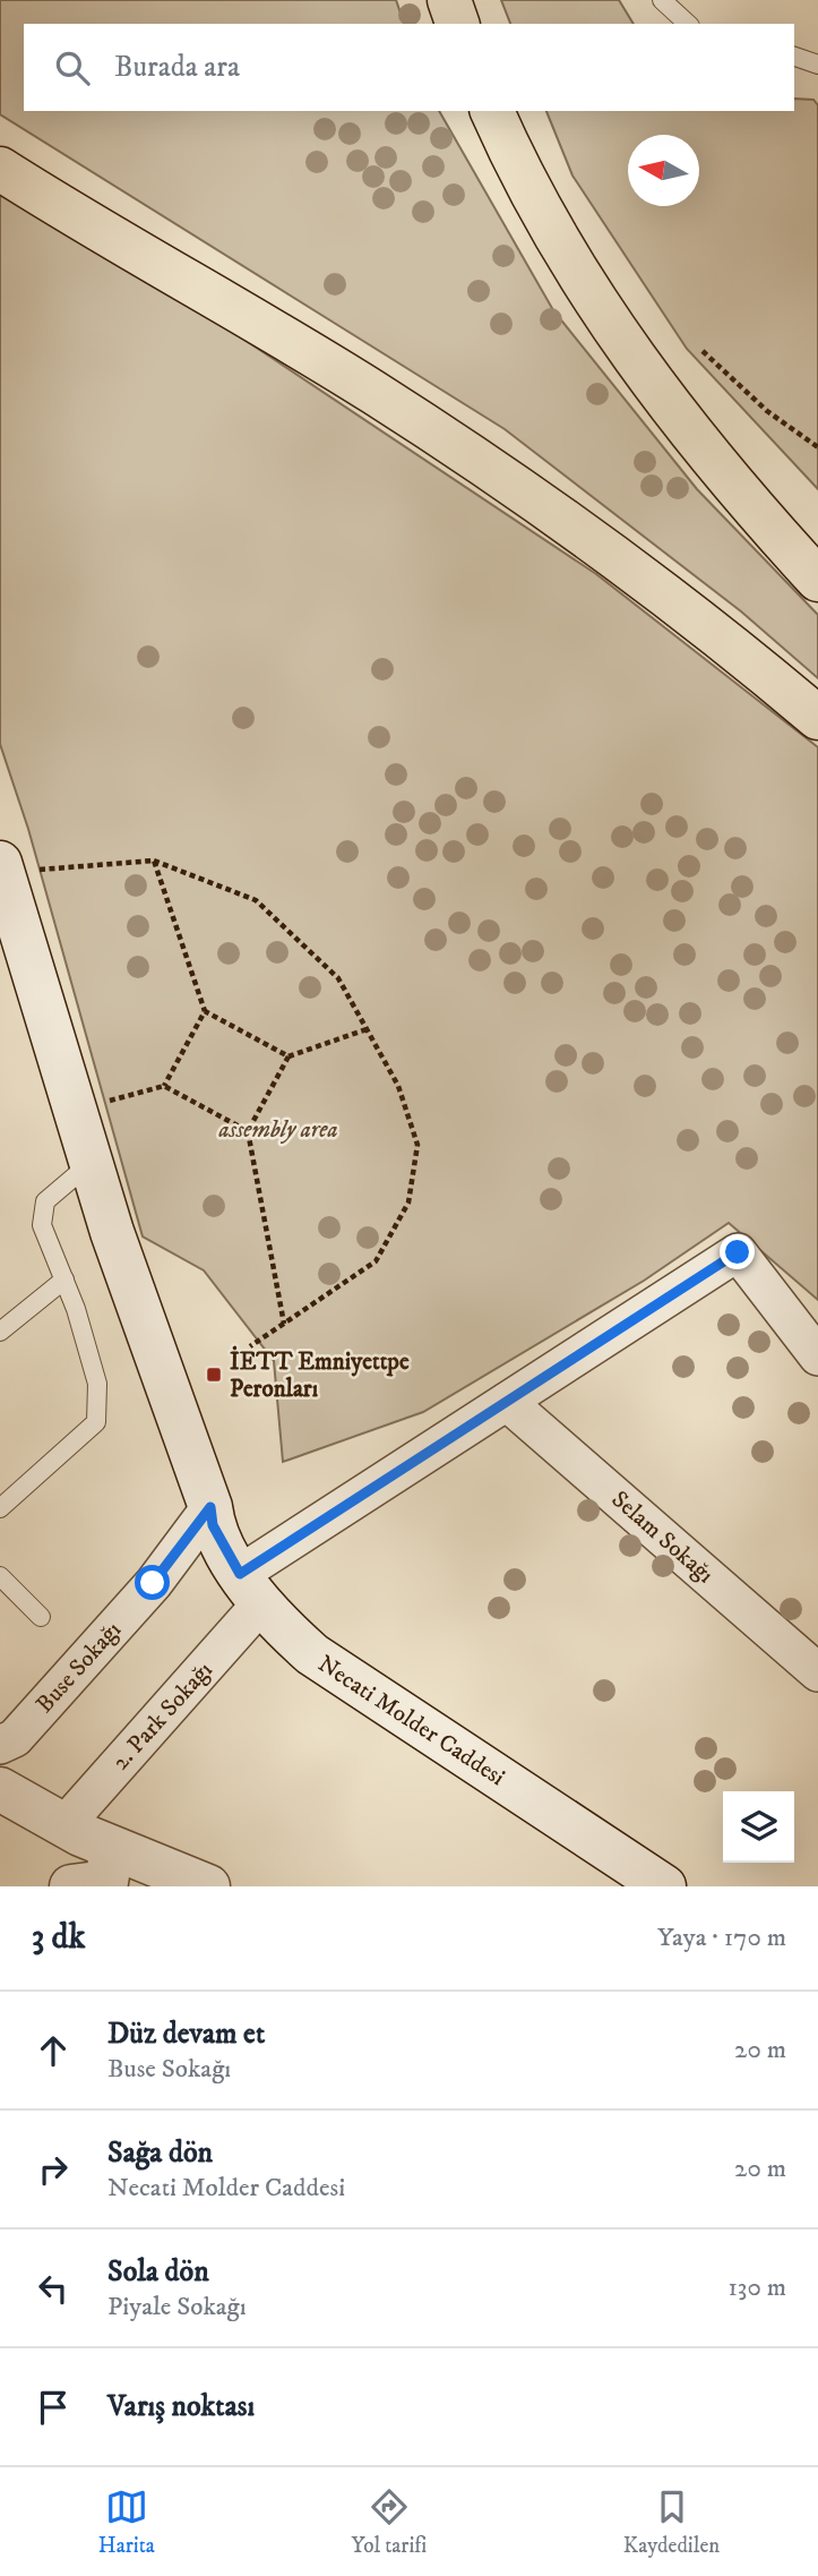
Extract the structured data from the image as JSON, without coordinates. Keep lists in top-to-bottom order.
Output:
{
  "streets": {
    "main road": ["Necati Molder Caddesi"],
    "street": ["Selam Sokağı", "Buse Sokağı", "2. Park Sokağı"]
  },
  "crossings": [
    ["Selam Sokağı", "2. Park Sokağı"],
    ["Buse Sokağı", "Necati Molder Caddesi"],
    ["2. Park Sokağı", "Necati Molder Caddesi"]
  ],
  "parks": ["assembly area"],
  "places": {
    "transit": ["İETT Emniyettpe Peronları"]
  },
  "north": "left",
  "page": {
    "search": "Burada ara",
    "heading": ["3 dk", "Yaya · 170 m"],
    "list": [
      ["Düz devam et", "Buse Sokağı", "20 m"],
      ["Sağa dön", "Necati Molder Caddesi", "20 m"],
      ["Sola dön", "Piyale Sokağı", "130 m"],
      "Varış noktası"
    ],
    "nav": ["Harita", "Yol tarifi", "Kaydedilen"]
  }
}
